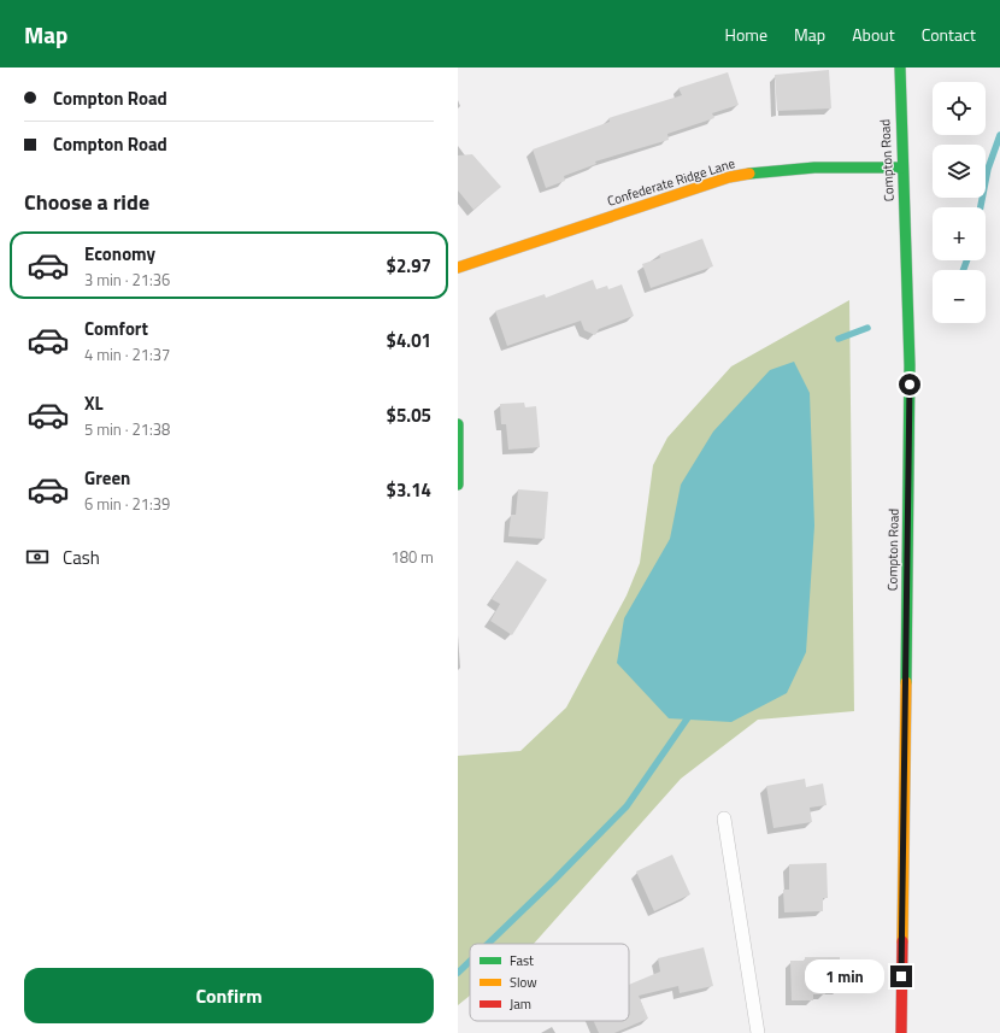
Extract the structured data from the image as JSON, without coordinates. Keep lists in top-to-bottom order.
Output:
{
  "streets": {
    "street": ["Compton Road", "Confederate Ridge Lane"]
  },
  "crossings": [
    ["Compton Road", "Confederate Ridge Lane"]
  ],
  "legend": ["Fast", "Slow", "Jam"],
  "page": {
    "header": "Map",
    "nav": [
      "Home",
      "Map",
      "About",
      "Contact"
    ],
    "banner": ["Compton Road", "Compton Road"],
    "map_buttons": ["+", "−"],
    "heading": "Choose a ride",
    "list": [
      {
        "name": "Economy",
        "note": "3 min · 21:36",
        "value": "$2.97"
      },
      {
        "name": "Comfort",
        "note": "4 min · 21:37",
        "value": "$4.01"
      },
      {
        "name": "XL",
        "note": "5 min · 21:38",
        "value": "$5.05"
      },
      {
        "name": "Green",
        "note": "6 min · 21:39",
        "value": "$3.14"
      }
    ],
    "pay": ["Cash", "180 m"],
    "buttons": "Confirm",
    "bubble": "1 min"
  }
}
